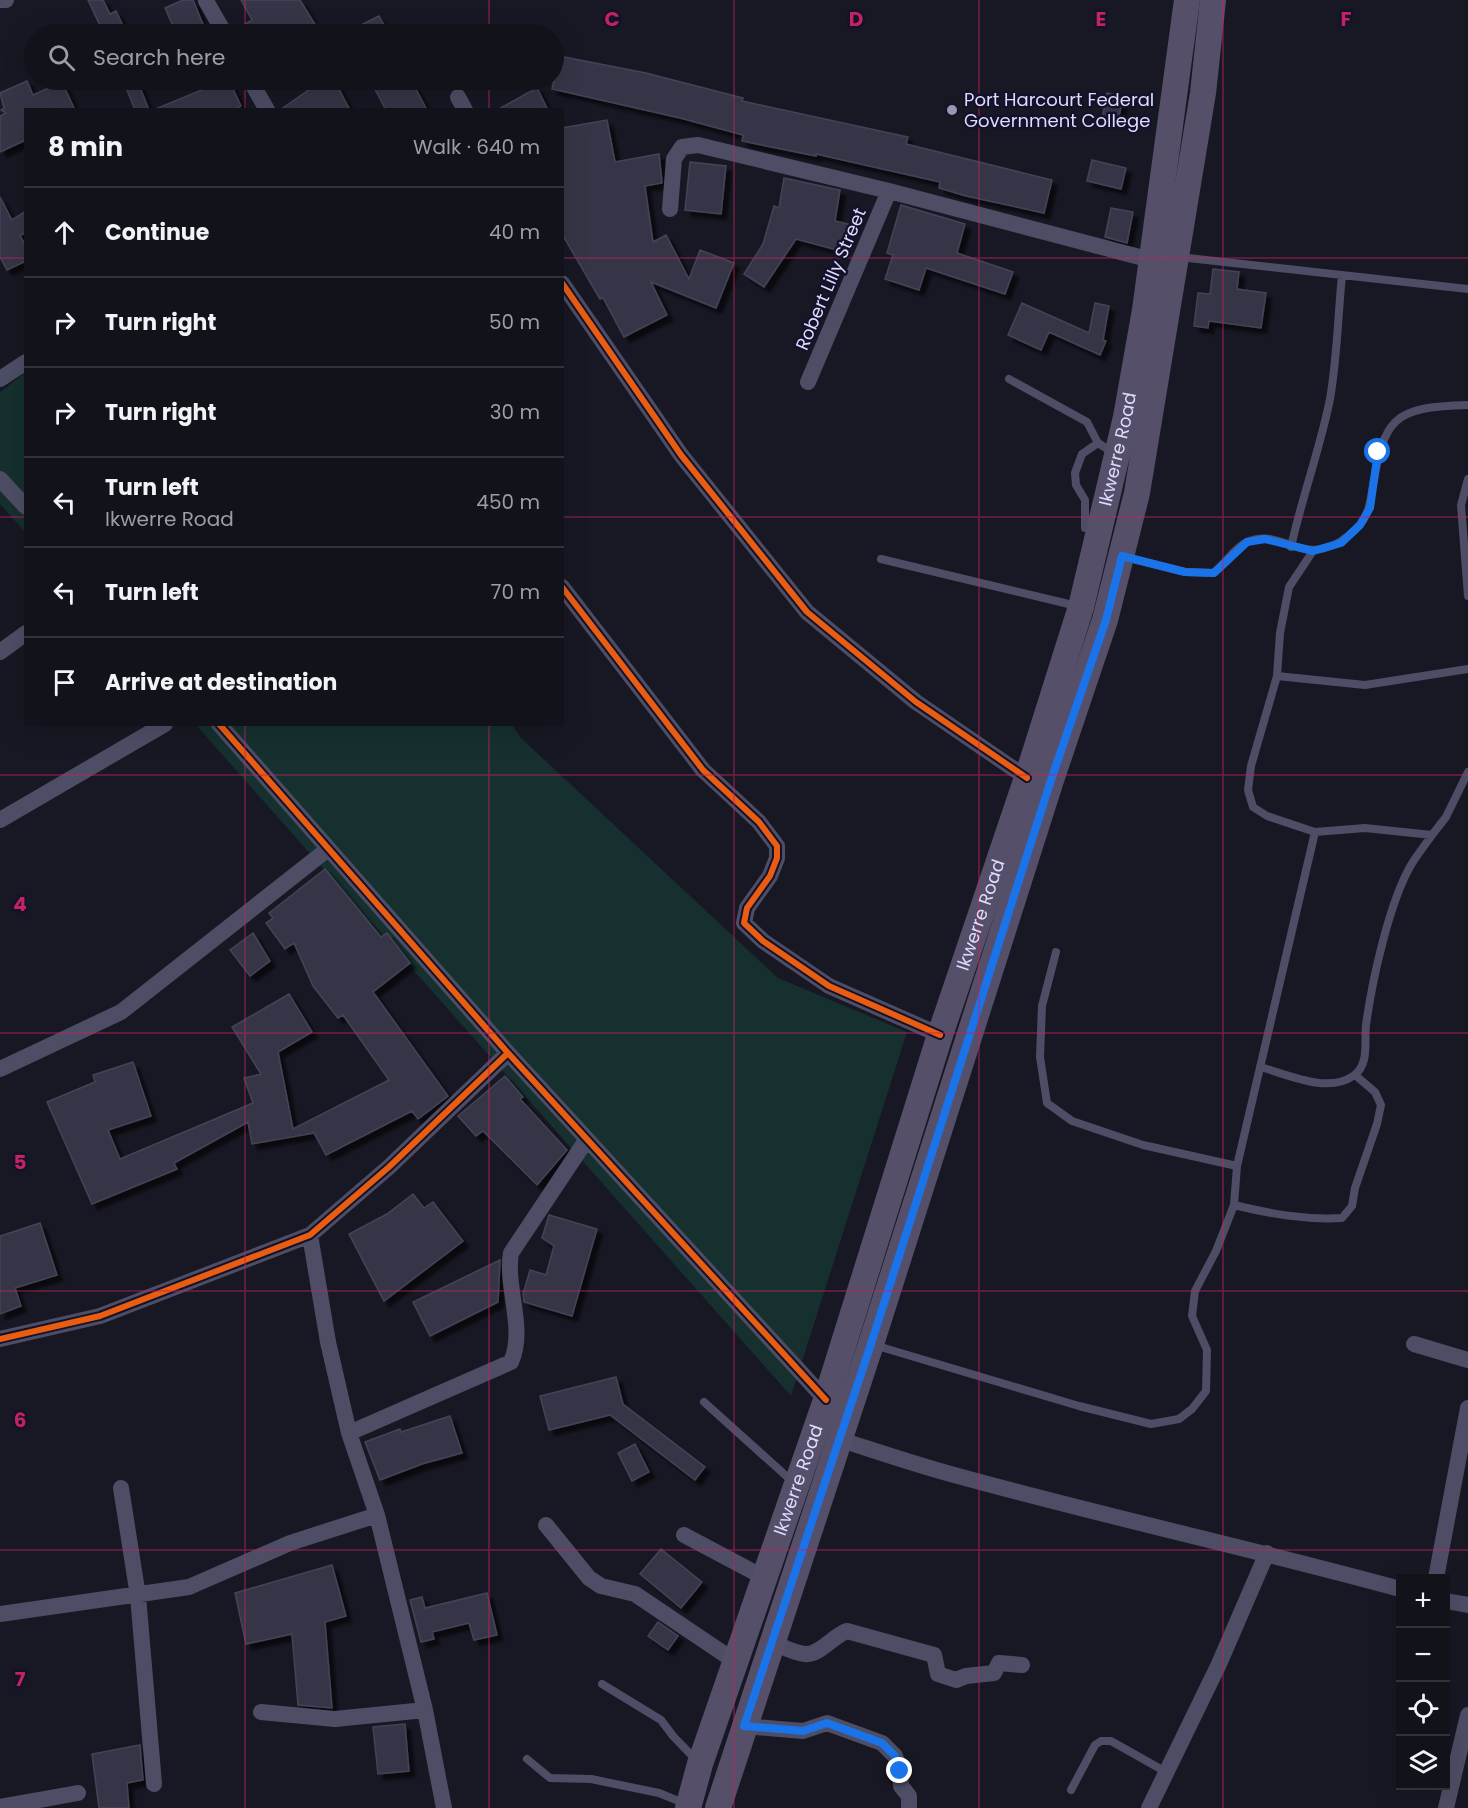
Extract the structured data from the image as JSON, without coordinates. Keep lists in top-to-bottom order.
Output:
{
  "streets": {
    "main road": ["Ikwerre Road"],
    "street": ["Robert Lilly Street"]
  },
  "places": ["Port Harcourt Federal Government College"],
  "page": {
    "search": "Search here",
    "heading": ["8 min", "Walk · 640 m"],
    "list": [
      ["Continue", "40 m"],
      ["Turn right", "50 m"],
      ["Turn right", "30 m"],
      ["Turn left", "Ikwerre Road", "450 m"],
      ["Turn left", "70 m"],
      "Arrive at destination"
    ],
    "map_buttons": ["+", "−"]
  },
  "grid": {
    "columns": [
      "C",
      "D",
      "E",
      "F"
    ],
    "rows": [
      "4",
      "5",
      "6",
      "7"
    ]
  }
}
